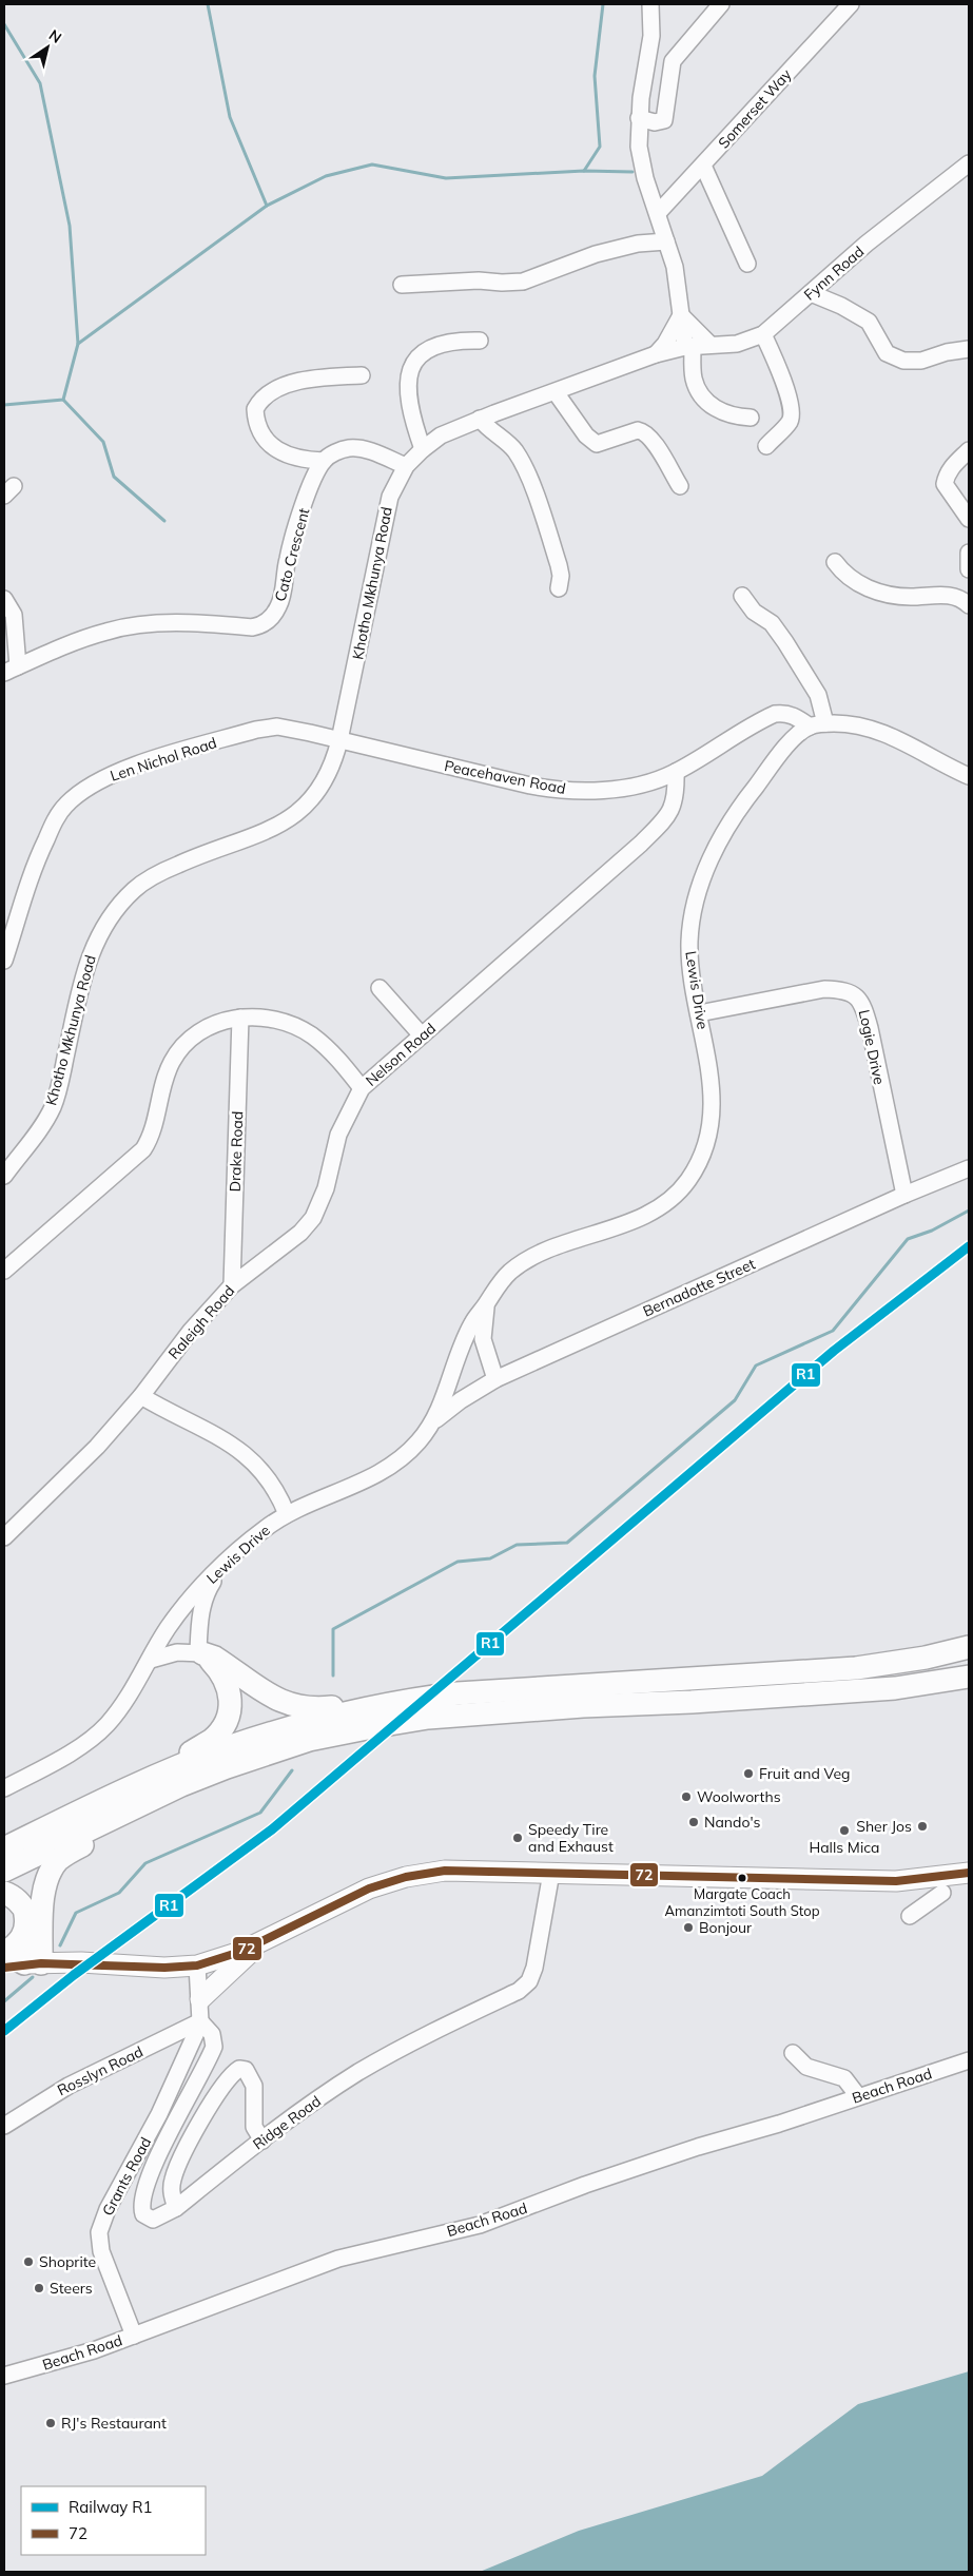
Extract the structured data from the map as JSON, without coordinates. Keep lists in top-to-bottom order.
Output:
{
  "streets": {
    "street": [
      "Somerset Way",
      "Fynn Road",
      "Cato Crescent",
      "Khotho Mkhunya Road",
      "Len Nichol Road",
      "Peacehaven Road",
      "Lewis Drive",
      "Logie Drive",
      "Nelson Road",
      "Drake Road",
      "Bernadotte Street",
      "Raleigh Road",
      "Rosslyn Road",
      "Beach Road",
      "Ridge Road",
      "Grants Road"
    ]
  },
  "crossings": [
    ["Fynn Road", "Khotho Mkhunya Road"],
    ["Khotho Mkhunya Road", "Len Nichol Road"],
    ["Khotho Mkhunya Road", "Peacehaven Road"],
    ["Len Nichol Road", "Peacehaven Road"],
    ["Peacehaven Road", "Lewis Drive"],
    ["Peacehaven Road", "Nelson Road"],
    ["Lewis Drive", "Logie Drive"],
    ["Lewis Drive", "Bernadotte Street"],
    ["Logie Drive", "Bernadotte Street"],
    ["Nelson Road", "Drake Road"],
    ["Nelson Road", "Raleigh Road"],
    ["Drake Road", "Raleigh Road"],
    ["Rosslyn Road", "Ridge Road"],
    ["Rosslyn Road", "Grants Road"],
    ["Beach Road", "Grants Road"],
    ["Ridge Road", "Grants Road"]
  ],
  "places": [
    "Fruit and Veg",
    "Woolworths",
    "Nando's",
    "Sher Jos",
    "Halls Mica",
    "Speedy Tire and Exhaust",
    "Margate Coach Amanzimtoti South Stop",
    "Bonjour",
    "Shoprite",
    "Steers",
    "RJ's Restaurant"
  ],
  "lines": ["rail line R1", "transit line 72"],
  "legend": ["Railway R1", "72"],
  "north": "top right"
}
